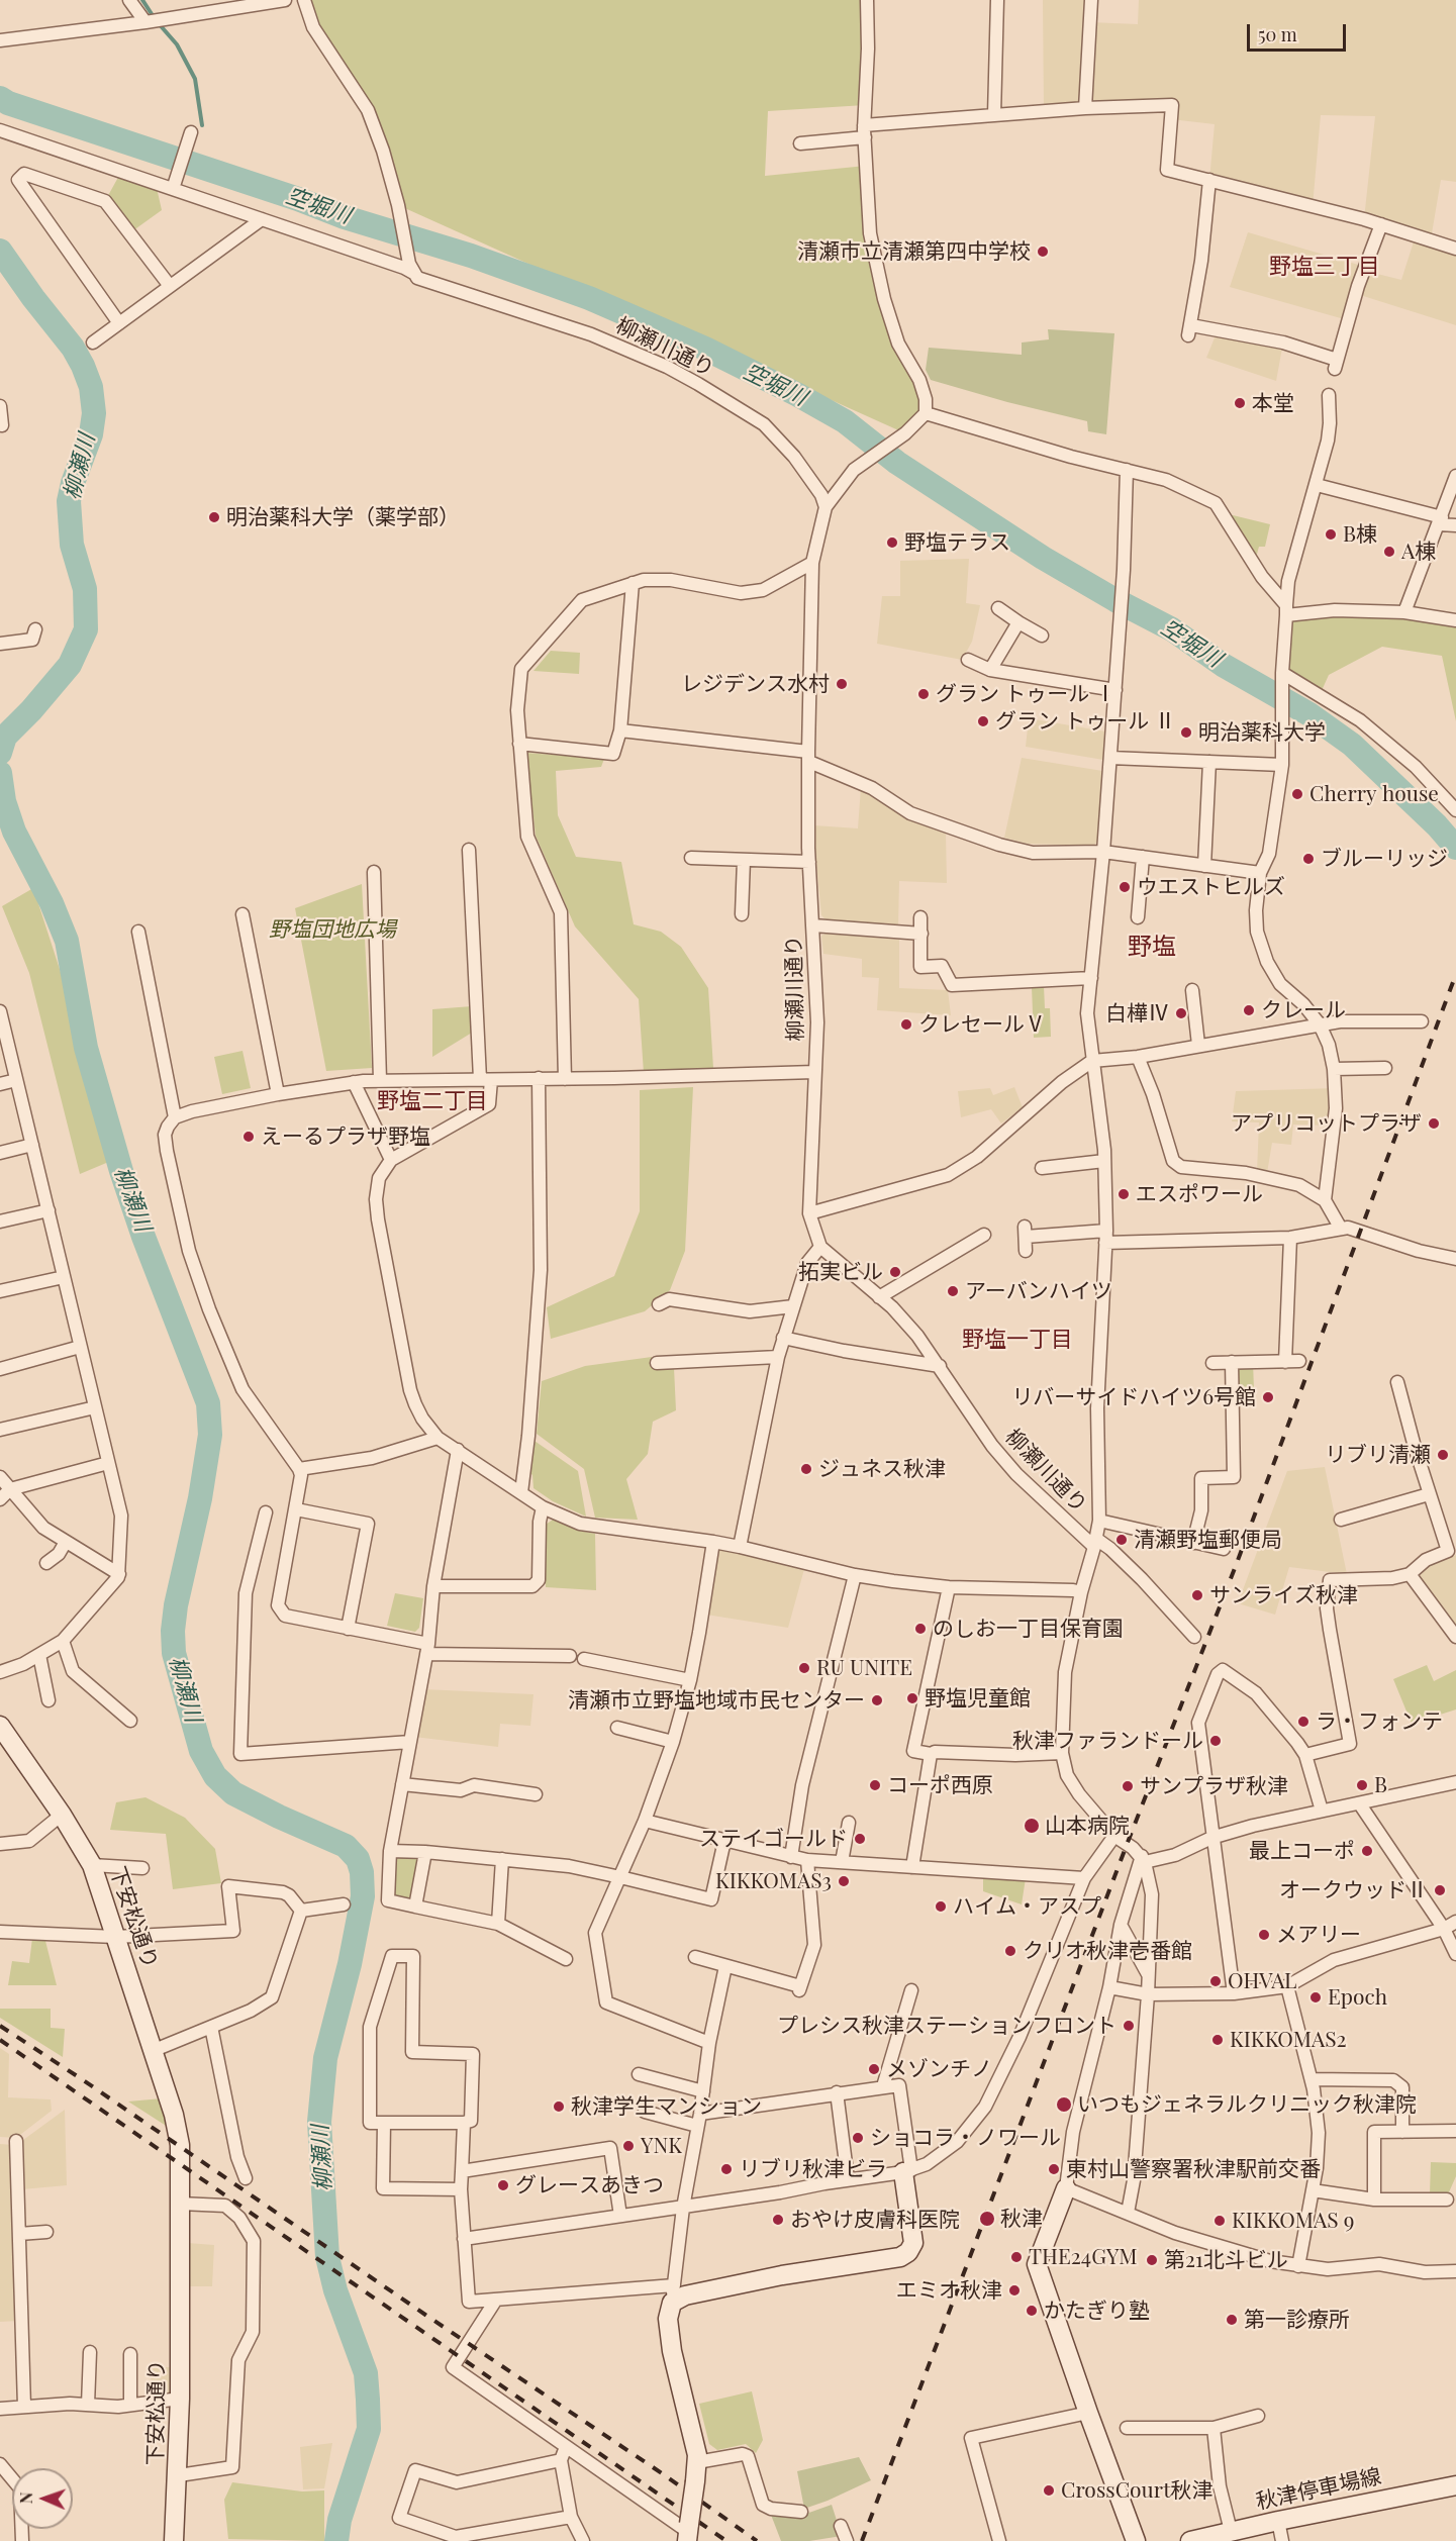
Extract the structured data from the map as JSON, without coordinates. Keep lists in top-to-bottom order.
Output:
{
  "streets": {
    "street": ["柳瀬川通り", "下安松通り", "秋津停車場線"]
  },
  "districts": [
    "野塩三丁目",
    "野塩",
    "野塩二丁目",
    "野塩一丁目"
  ],
  "water": ["空堀川", "柳瀬川"],
  "parks": ["野塩団地広場"],
  "places": [
    "清瀬市立清瀬第四中学校",
    "本堂",
    "明治薬科大学（薬学部）",
    "B棟",
    "野塩テラス",
    "A棟",
    "レジデンス水村",
    "グラン トゥール Ⅰ",
    "グラン トゥール Ⅱ",
    "明治薬科大学",
    "Cherry house",
    "ブルーリッジ",
    "ウエストヒルズ",
    "クレール",
    "白樺Ⅳ",
    "クレセールⅤ",
    "アプリコットプラザ",
    "えーるプラザ野塩",
    "エスポワール",
    "拓実ビル",
    "アーバンハイツ",
    "リバーサイドハイツ6号館",
    "リブリ清瀬",
    "ジュネス秋津",
    "清瀬野塩郵便局",
    "サンライズ秋津",
    "のしお一丁目保育園",
    "RU UNITE",
    "野塩児童館",
    "清瀬市立野塩地域市民センター",
    "ラ・フォンテ",
    "秋津ファランドール",
    "コーポ西原",
    "B",
    "サンプラザ秋津",
    "山本病院",
    "ステイゴールド",
    "最上コーポ",
    "KIKKOMAS3",
    "オークウッドⅡ",
    "ハイム・アスプ",
    "メアリー",
    "クリオ秋津壱番館",
    "OHVAL",
    "Epoch",
    "プレシス秋津ステーションフロント",
    "KIKKOMAS2",
    "メゾンチノ",
    "いつもジェネラルクリニック秋津院",
    "秋津学生マンション",
    "ショコラ・ノワール",
    "YNK",
    "リブリ秋津ビラ",
    "東村山警察署秋津駅前交番",
    "グレースあきつ",
    "秋津",
    "おやけ皮膚科医院",
    "KIKKOMAS 9",
    "THE24GYM",
    "第21北斗ビル",
    "エミオ秋津",
    "かたぎり塾",
    "第一診療所",
    "CrossCourt秋津"
  ],
  "scale_bar": "50 m",
  "north": "left"
}
